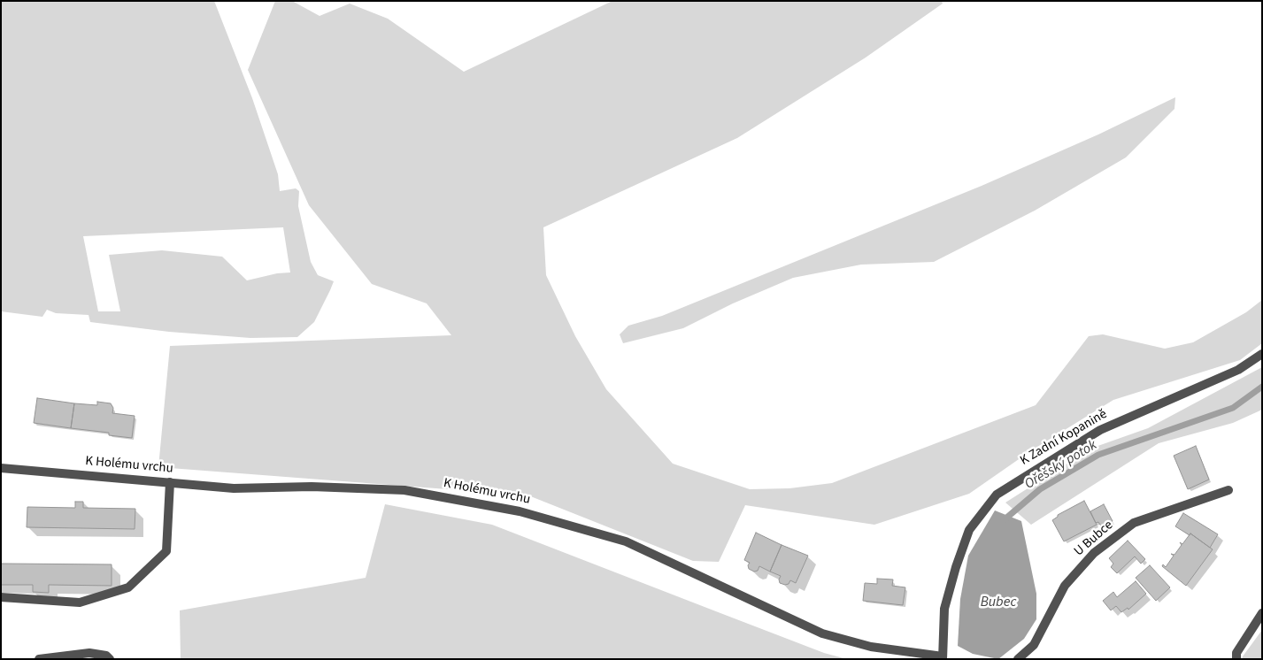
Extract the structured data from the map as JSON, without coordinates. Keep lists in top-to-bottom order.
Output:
{
  "streets": {
    "street": ["K Zadní Kopanině", "K Holému vrchu", "U Bubce"]
  },
  "crossings": [
    ["K Zadní Kopanině", "K Holému vrchu"]
  ],
  "water": ["Ořešský potok", "Bubec"]
}
